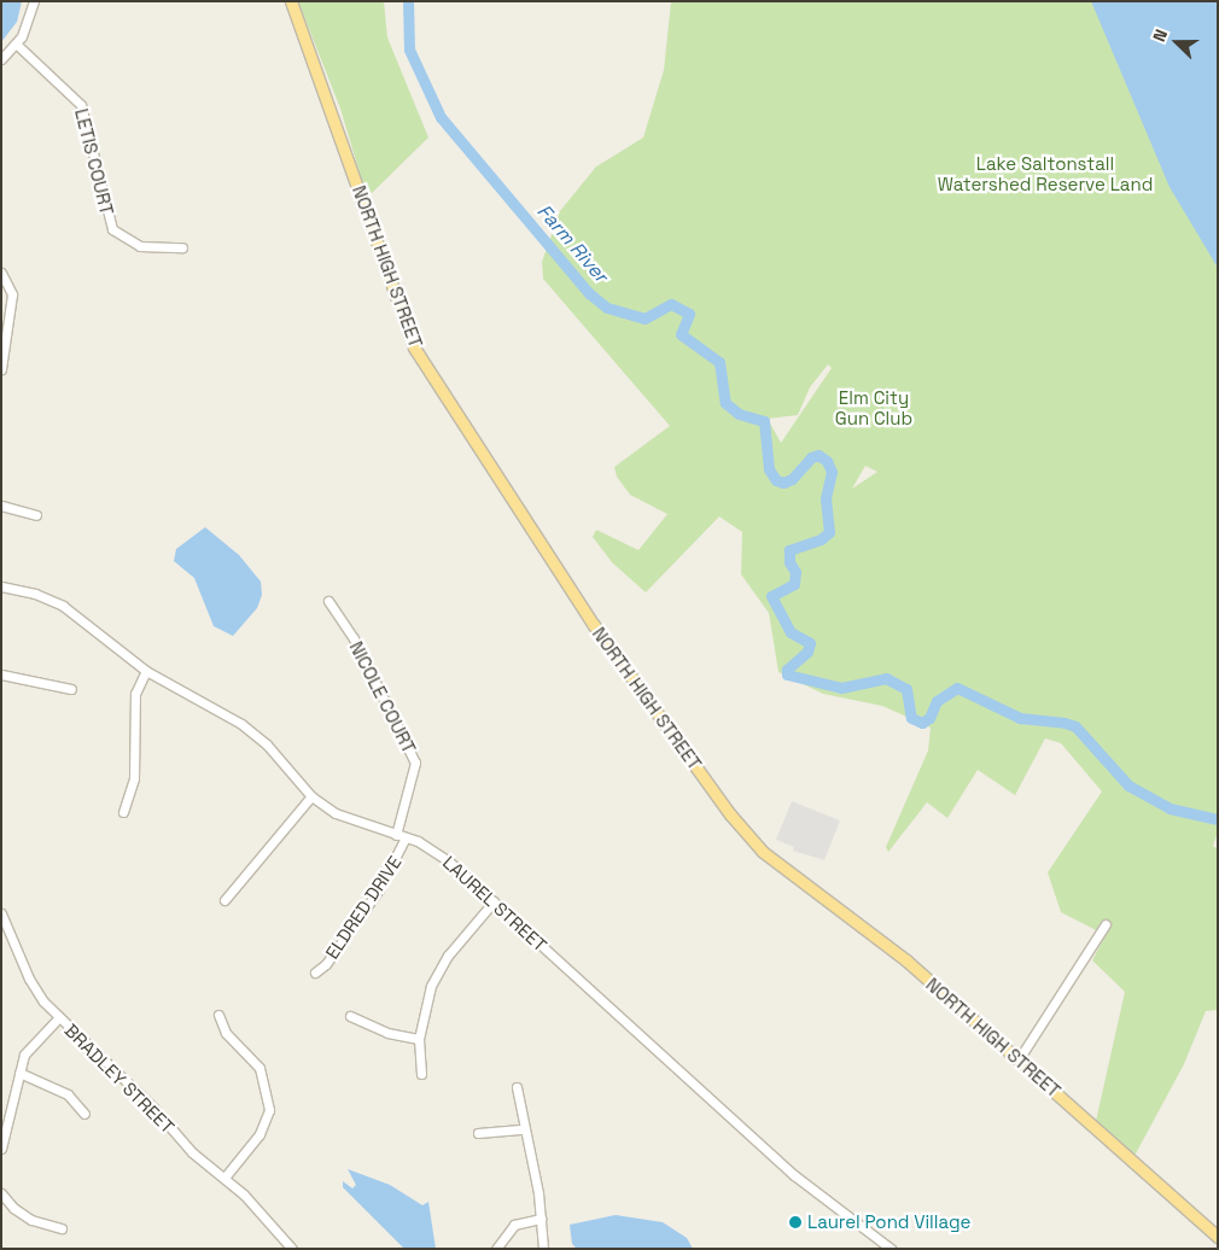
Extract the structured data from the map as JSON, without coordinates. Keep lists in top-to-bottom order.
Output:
{
  "streets": {
    "main road": ["NORTH HIGH STREET"],
    "street": [
      "LETIS COURT",
      "NICOLE COURT",
      "LAUREL STREET",
      "ELDRED DRIVE",
      "BRADLEY STREET"
    ]
  },
  "crossings": [
    ["NICOLE COURT", "LAUREL STREET"],
    ["LAUREL STREET", "ELDRED DRIVE"]
  ],
  "water": ["Farm River"],
  "parks": ["Lake Saltonstall Watershed Reserve Land", "Elm City Gun Club"],
  "places": ["Laurel Pond Village"],
  "north": "left"
}
